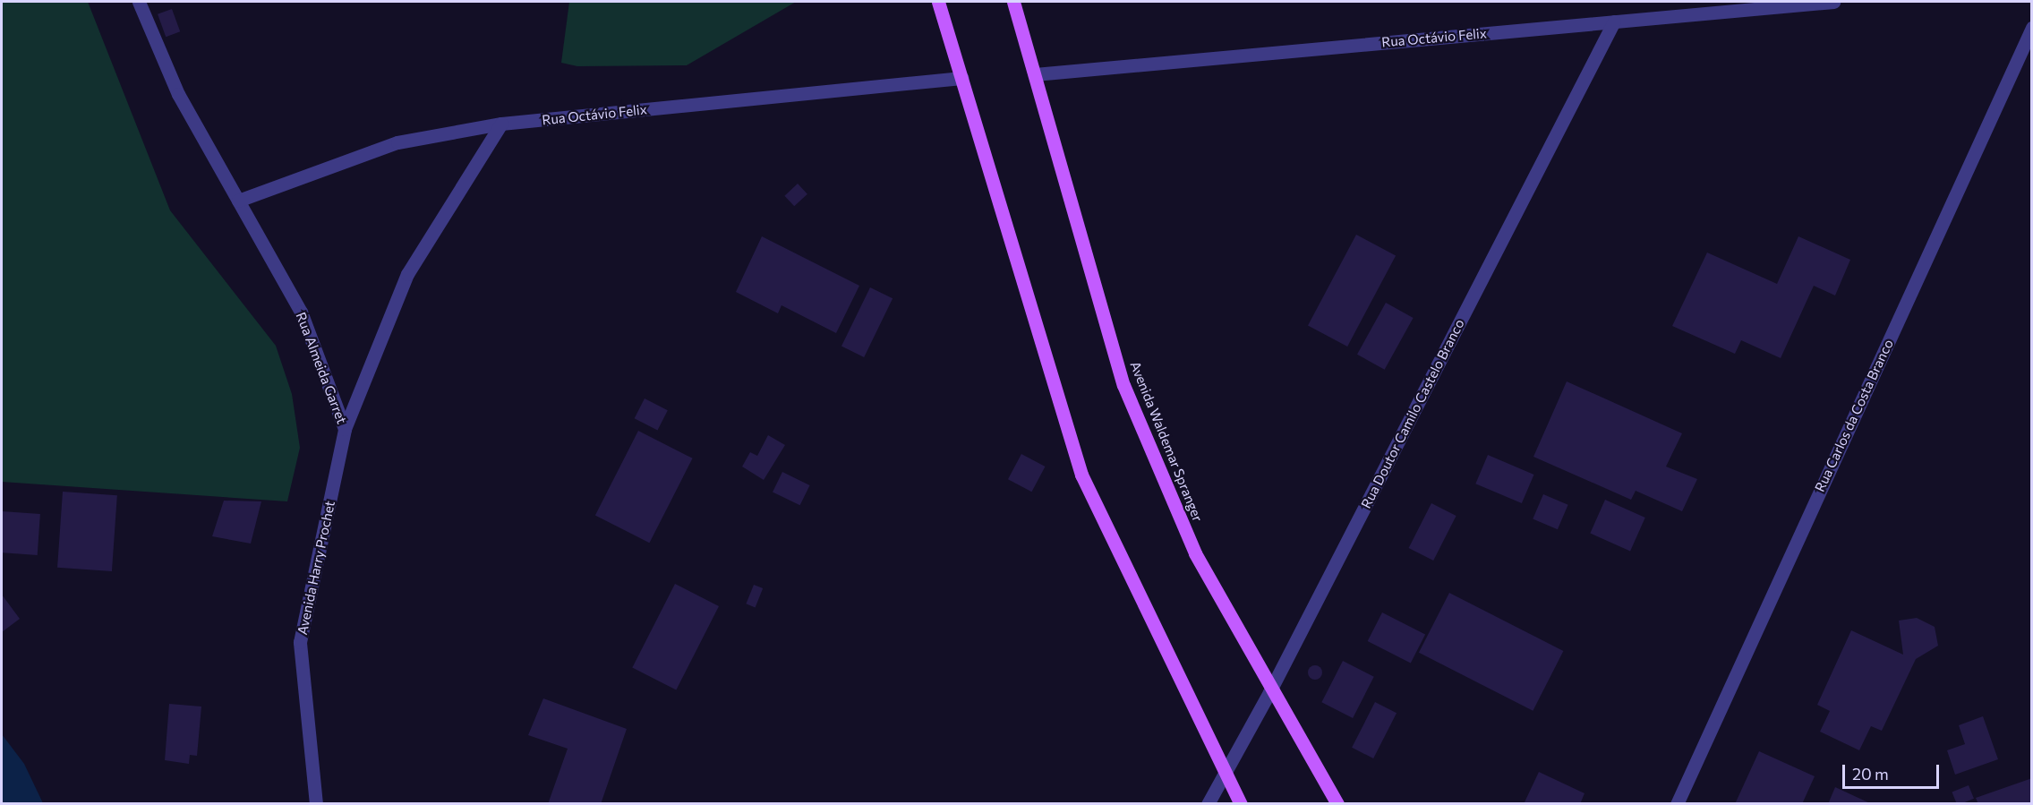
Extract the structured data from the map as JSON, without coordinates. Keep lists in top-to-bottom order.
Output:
{
  "streets": {
    "main road": ["Avenida Waldemar Spranger"],
    "street": [
      "Rua Octávio Felix",
      "Rua Almeida Garret",
      "Rua Doutor Camilo Castelo Branco",
      "Rua Carlos da Costa Branco",
      "Avenida Harry Prochet"
    ]
  },
  "crossings": [
    ["Rua Octávio Felix", "Rua Almeida Garret"],
    ["Rua Octávio Felix", "Rua Doutor Camilo Castelo Branco"],
    ["Rua Octávio Felix", "Avenida Waldemar Spranger"],
    ["Rua Almeida Garret", "Avenida Harry Prochet"],
    ["Rua Doutor Camilo Castelo Branco", "Avenida Waldemar Spranger"]
  ],
  "scale_bar": "20 m"
}
